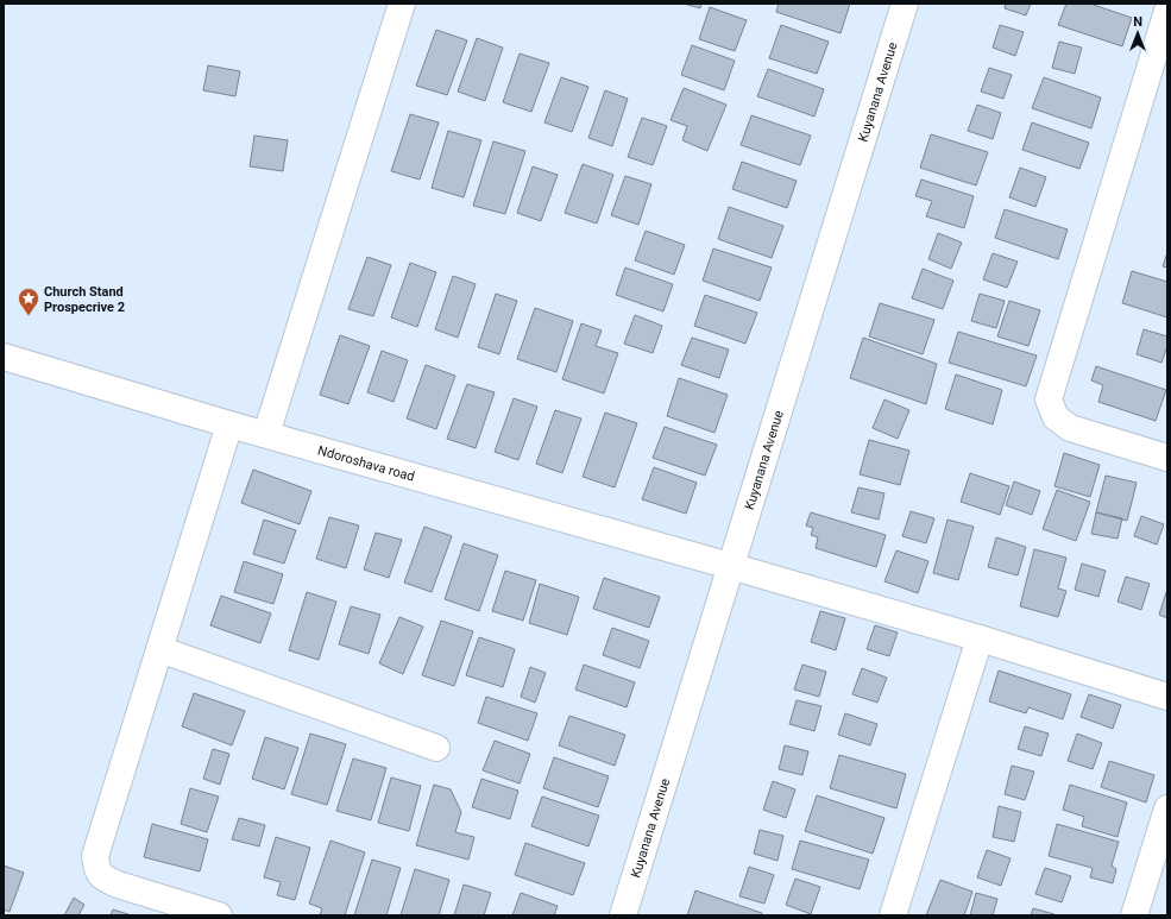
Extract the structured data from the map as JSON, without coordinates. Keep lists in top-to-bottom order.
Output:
{
  "streets": {
    "street": ["Kuyanana Avenue", "Ndoroshava road"]
  },
  "crossings": [
    ["Kuyanana Avenue", "Ndoroshava road"]
  ],
  "places": {
    "place": ["Church Stand Prospecrive 2"]
  },
  "north": "top"
}
